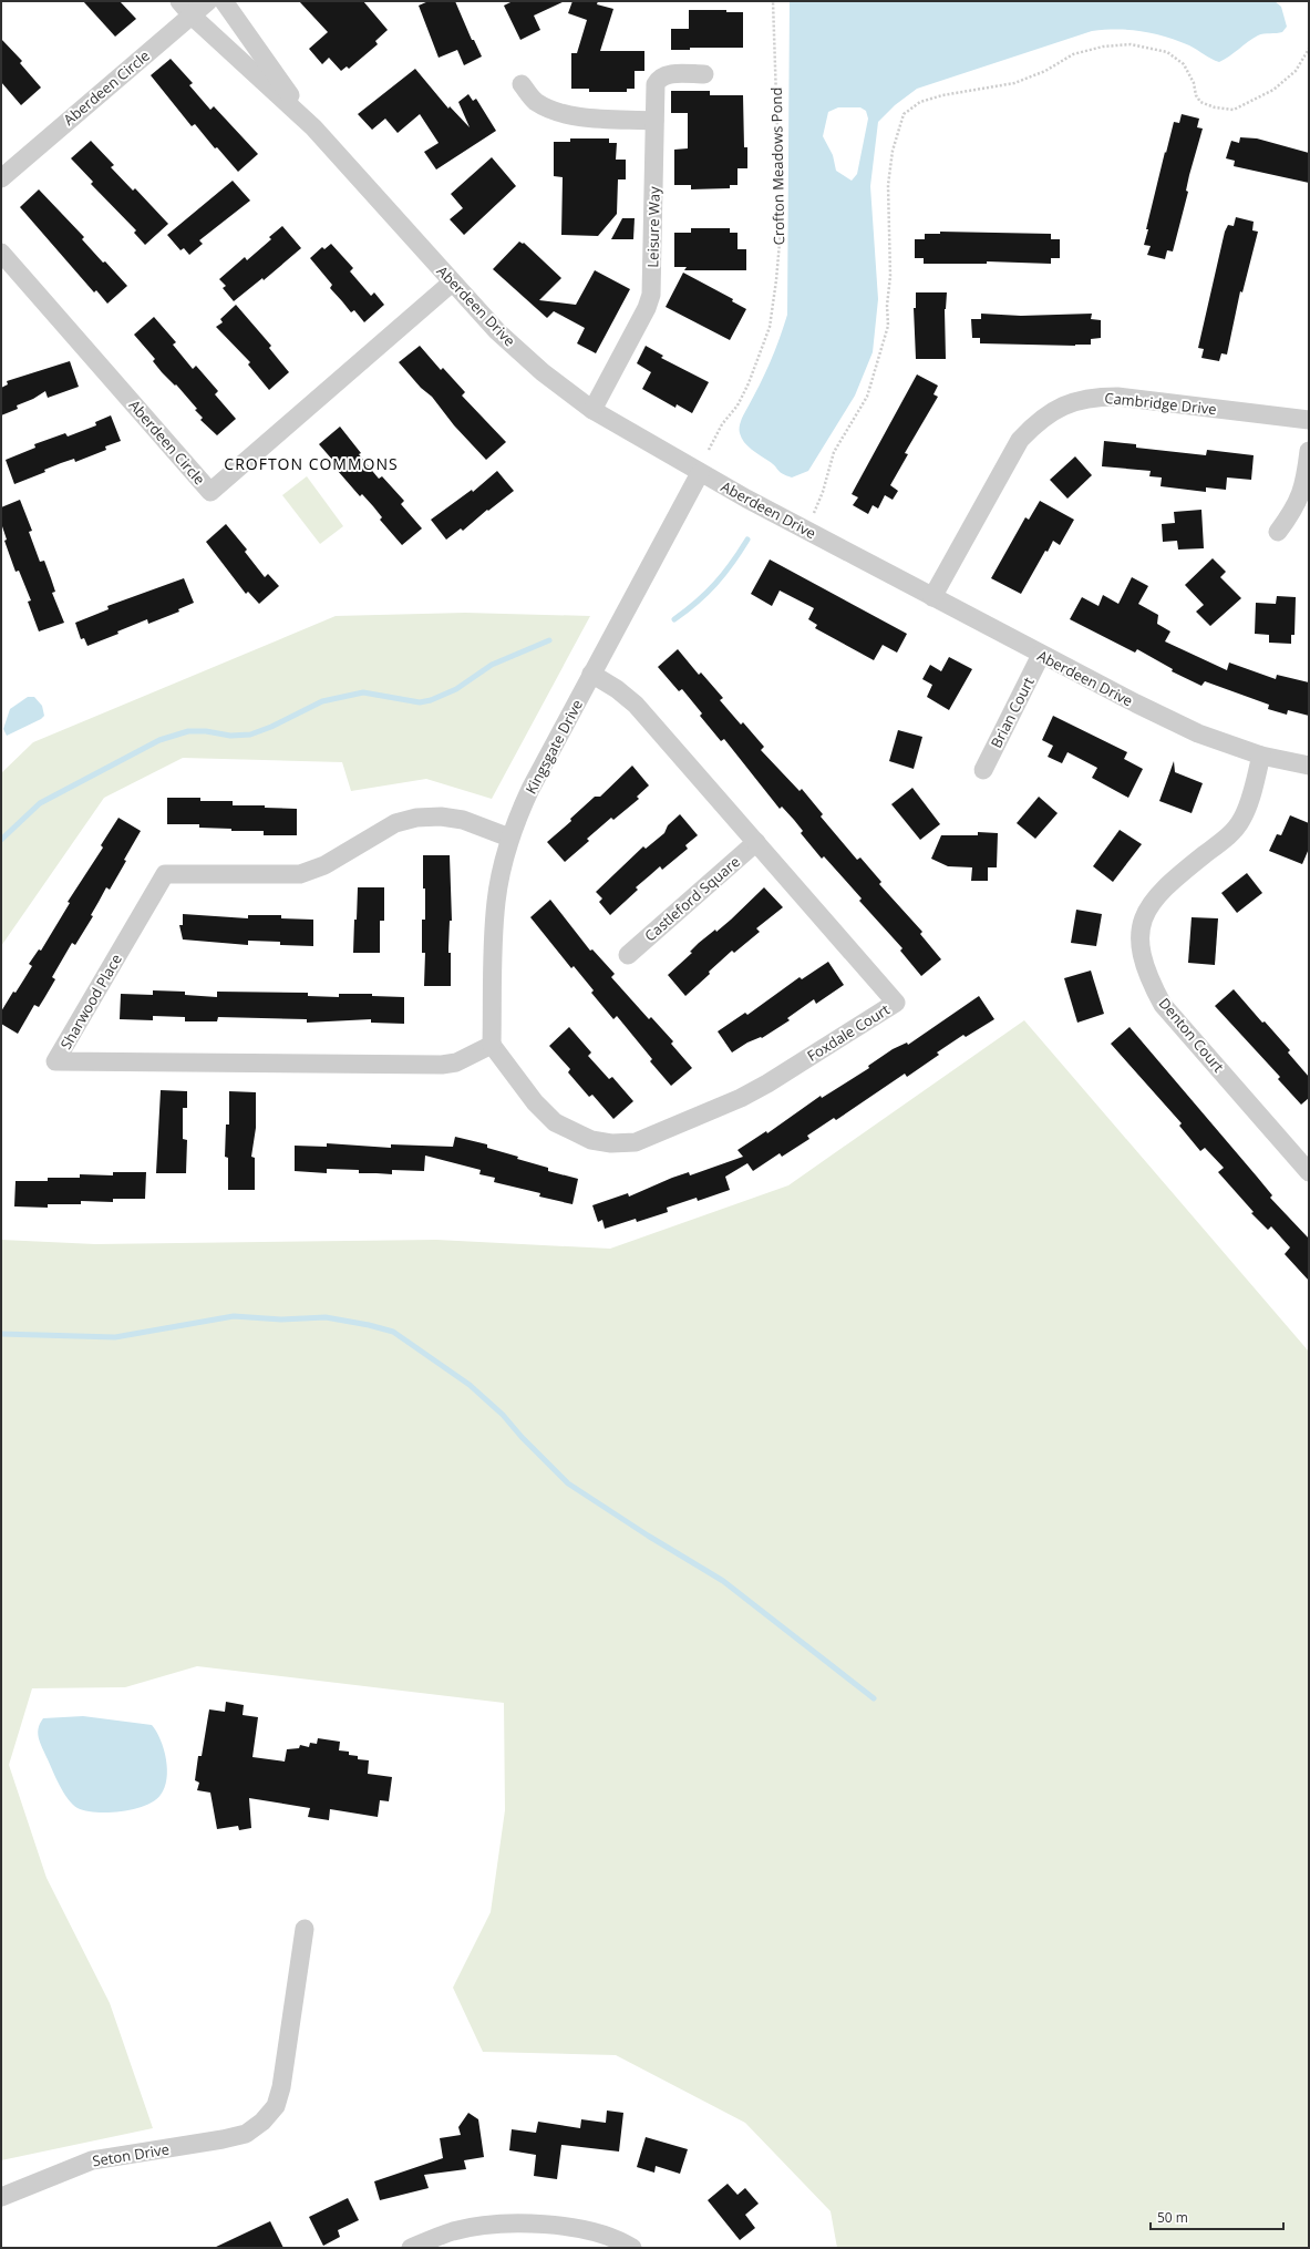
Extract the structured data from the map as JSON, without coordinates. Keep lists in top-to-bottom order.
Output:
{
  "streets": {
    "street": [
      "Aberdeen Circle",
      "Leisure Way",
      "Aberdeen Drive",
      "Cambridge Drive",
      "Brian Court",
      "Kingsgate Drive",
      "Castleford Square",
      "Sharwood Place",
      "Foxdale Court",
      "Denton Court",
      "Seton Drive"
    ],
    "path": ["Crofton Meadows Pond"]
  },
  "crossings": [
    ["Aberdeen Circle", "Aberdeen Drive"],
    ["Leisure Way", "Aberdeen Drive"],
    ["Aberdeen Drive", "Cambridge Drive"],
    ["Aberdeen Drive", "Brian Court"],
    ["Aberdeen Drive", "Kingsgate Drive"],
    ["Aberdeen Drive", "Denton Court"],
    ["Kingsgate Drive", "Sharwood Place"],
    ["Kingsgate Drive", "Foxdale Court"],
    ["Castleford Square", "Foxdale Court"],
    ["Sharwood Place", "Foxdale Court"]
  ],
  "districts": ["CROFTON COMMONS"],
  "scale_bar": "50 m"
}
